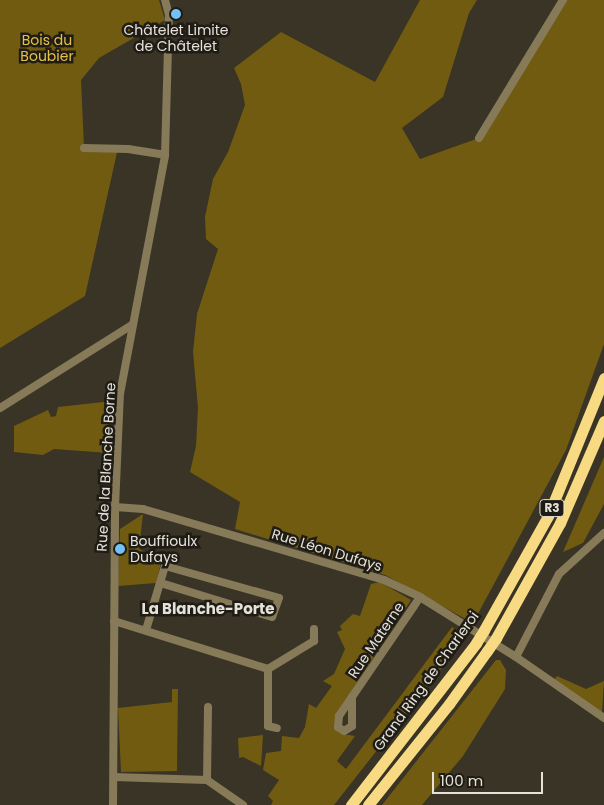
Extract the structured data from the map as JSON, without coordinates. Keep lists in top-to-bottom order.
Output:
{
  "streets": {
    "highway": ["R3", "Grand Ring de Charleroi"],
    "street": ["Rue de la Blanche Borne", "Rue Léon Dufays", "Rue Materne"]
  },
  "crossings": [
    ["Rue de la Blanche Borne", "Rue Léon Dufays"],
    ["Rue Léon Dufays", "Rue Materne"]
  ],
  "districts": ["La Blanche-Porte"],
  "parks": ["Bois du Boubier"],
  "places": ["Châtelet Limite de Châtelet", "Bouffioulx Dufays"],
  "scale_bar": "100 m"
}
